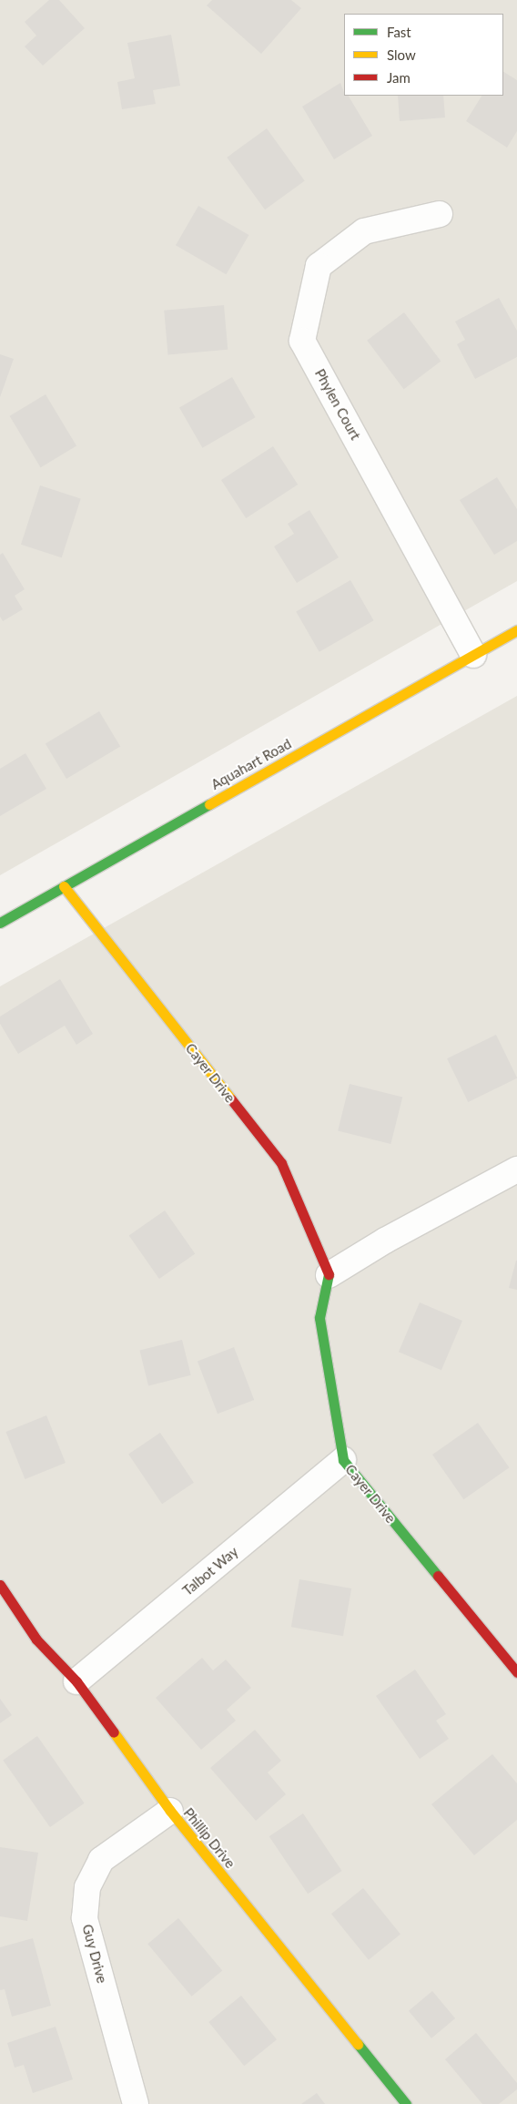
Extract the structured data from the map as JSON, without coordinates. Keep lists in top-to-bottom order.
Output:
{
  "streets": {
    "street": [
      "Phylen Court",
      "Aquahart Road",
      "Cayer Drive",
      "Talbot Way",
      "Phillip Drive",
      "Guy Drive"
    ]
  },
  "crossings": [
    ["Phylen Court", "Aquahart Road"],
    ["Aquahart Road", "Cayer Drive"],
    ["Cayer Drive", "Talbot Way"],
    ["Talbot Way", "Phillip Drive"],
    ["Phillip Drive", "Guy Drive"]
  ],
  "legend": ["Fast", "Slow", "Jam"]
}
